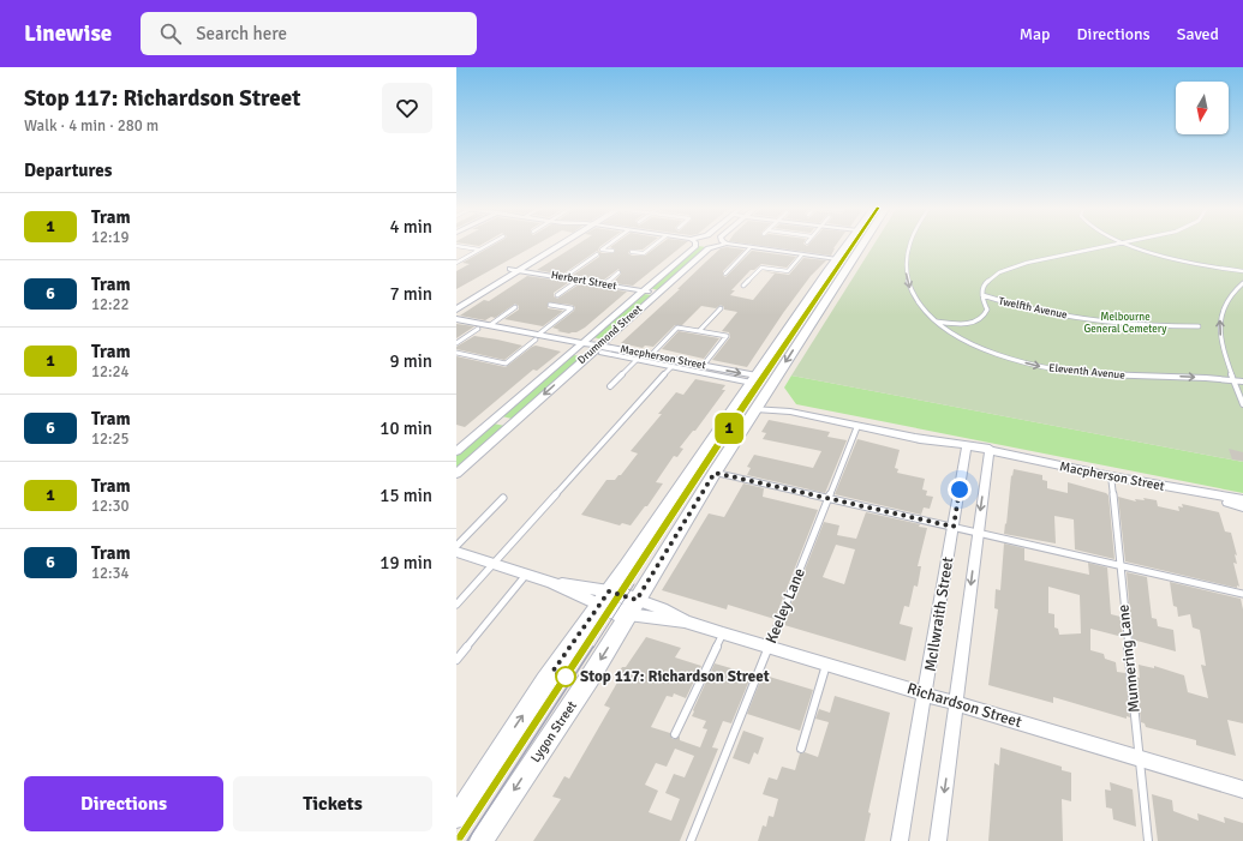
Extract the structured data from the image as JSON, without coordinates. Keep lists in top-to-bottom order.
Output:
{
  "streets": {
    "street": [
      "Herbert Street",
      "Drummond Street",
      "Macpherson Street",
      "McIlwraith Street",
      "Richardson Street",
      "Lygon Street"
    ],
    "lane": [
      "Twelfth Avenue",
      "Eleventh Avenue",
      "Keeley Lane",
      "Munnering Lane"
    ]
  },
  "crossings": [
    ["Herbert Street", "Drummond Street"],
    ["Drummond Street", "Macpherson Street"],
    ["Macpherson Street", "Keeley Lane"],
    ["Macpherson Street", "McIlwraith Street"],
    ["Macpherson Street", "Munnering Lane"],
    ["Macpherson Street", "Lygon Street"],
    ["Keeley Lane", "Richardson Street"],
    ["McIlwraith Street", "Richardson Street"],
    ["Munnering Lane", "Richardson Street"],
    ["Richardson Street", "Lygon Street"]
  ],
  "one_way": ["Eleventh Avenue"],
  "parks": ["Melbourne General Cemetery"],
  "places": ["Stop 117: Richardson Street"],
  "lines": ["tram line 1"],
  "north": "bottom",
  "page": {
    "header": "Linewise",
    "search": "Search here",
    "nav": ["Map", "Directions", "Saved"],
    "heading": [
      ["Stop 117: Richardson Street", "Walk · 4 min · 280 m"],
      "Departures"
    ],
    "on_map": "1",
    "list": [
      {
        "mark": "1",
        "name": "Tram",
        "note": "12:19",
        "value": "4 min"
      },
      {
        "mark": "6",
        "name": "Tram",
        "note": "12:22",
        "value": "7 min"
      },
      {
        "mark": "1",
        "name": "Tram",
        "note": "12:24",
        "value": "9 min"
      },
      {
        "mark": "6",
        "name": "Tram",
        "note": "12:25",
        "value": "10 min"
      },
      {
        "mark": "1",
        "name": "Tram",
        "note": "12:30",
        "value": "15 min"
      },
      {
        "mark": "6",
        "name": "Tram",
        "note": "12:34",
        "value": "19 min"
      }
    ],
    "buttons": ["Directions", "Tickets"]
  }
}
